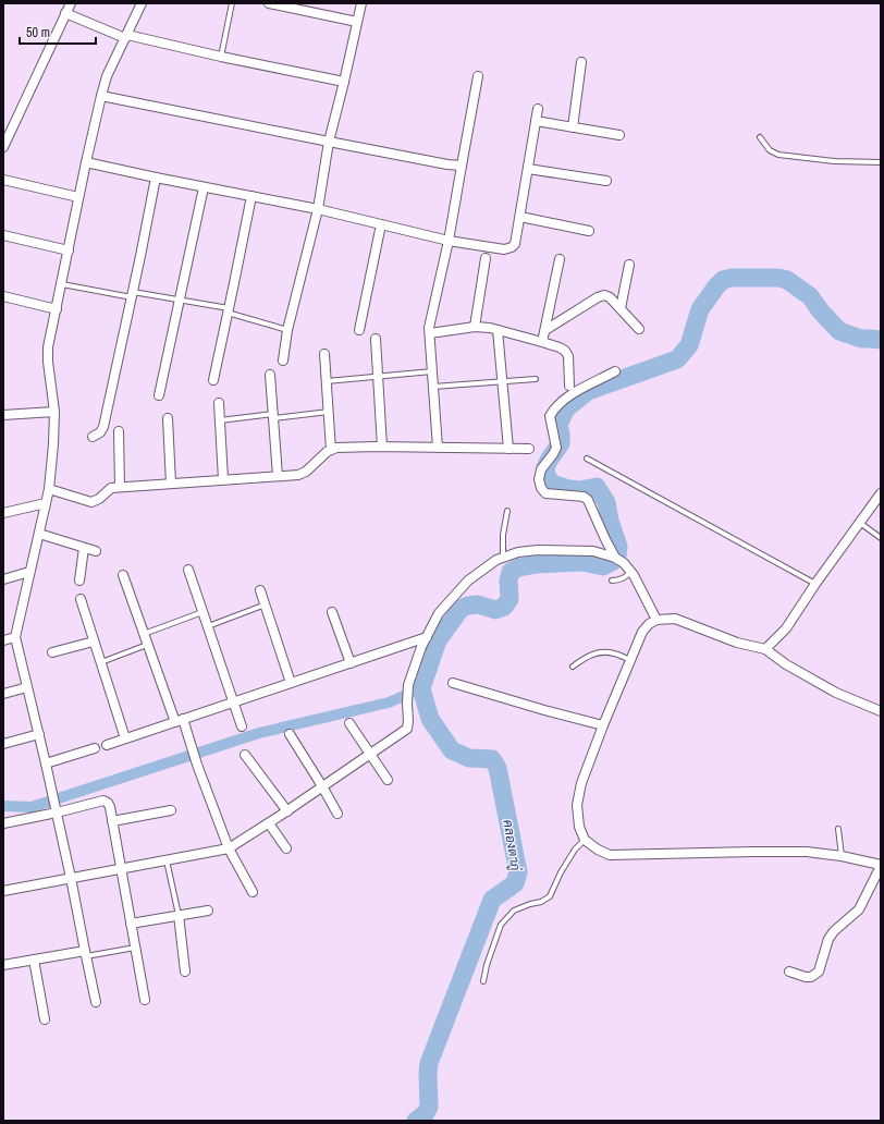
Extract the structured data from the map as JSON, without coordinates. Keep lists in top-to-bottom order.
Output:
{
  "water": ["คลองตาภู่"],
  "scale_bar": "50 m"
}
